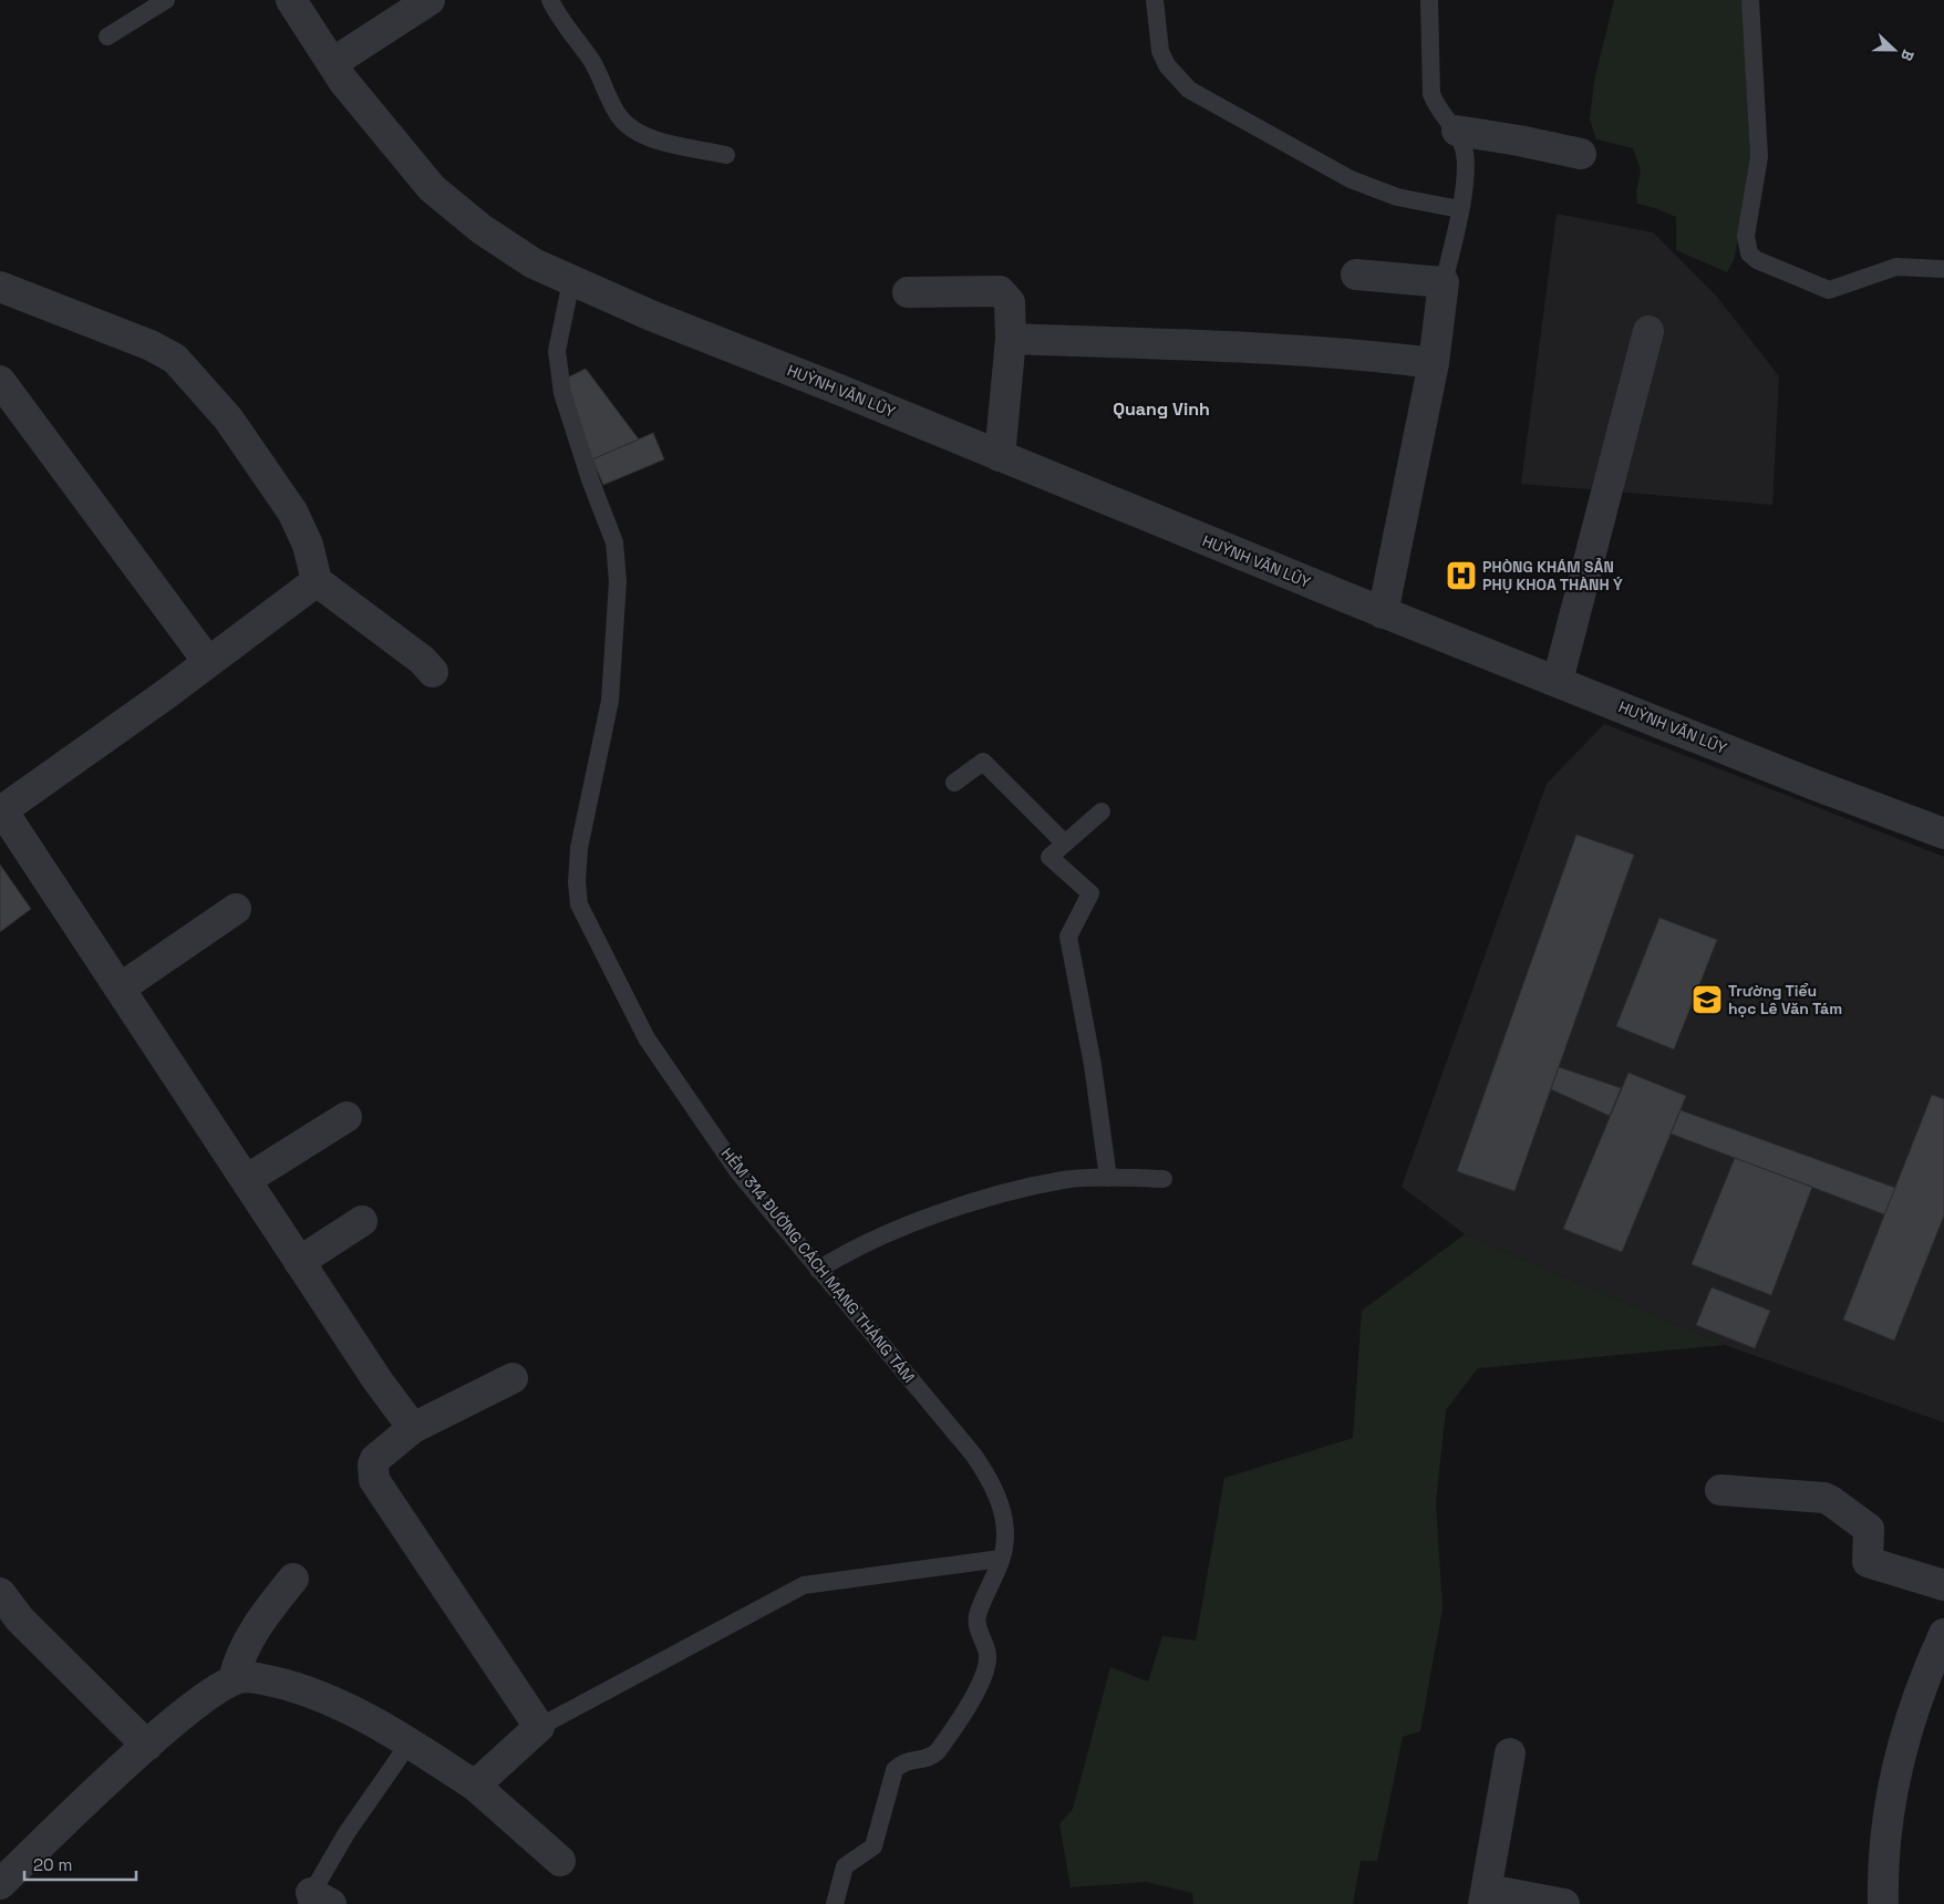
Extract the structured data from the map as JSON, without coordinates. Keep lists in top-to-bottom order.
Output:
{
  "streets": {
    "street": ["HUỲNH VĂN LŨY"],
    "lane": ["HẺM 314 ĐƯỜNG CÁCH MẠNG THÁNG TÁM"]
  },
  "crossings": [
    ["HUỲNH VĂN LŨY", "HẺM 314 ĐƯỜNG CÁCH MẠNG THÁNG TÁM"]
  ],
  "districts": ["Quang Vinh"],
  "places": {
    "hospital": ["PHÒNG KHÁM SẢN PHỤ KHOA THÀNH Ý"],
    "school or university": ["Trường Tiểu học Lê Văn Tám"]
  },
  "scale_bar": "20 m",
  "north": "right"
}
